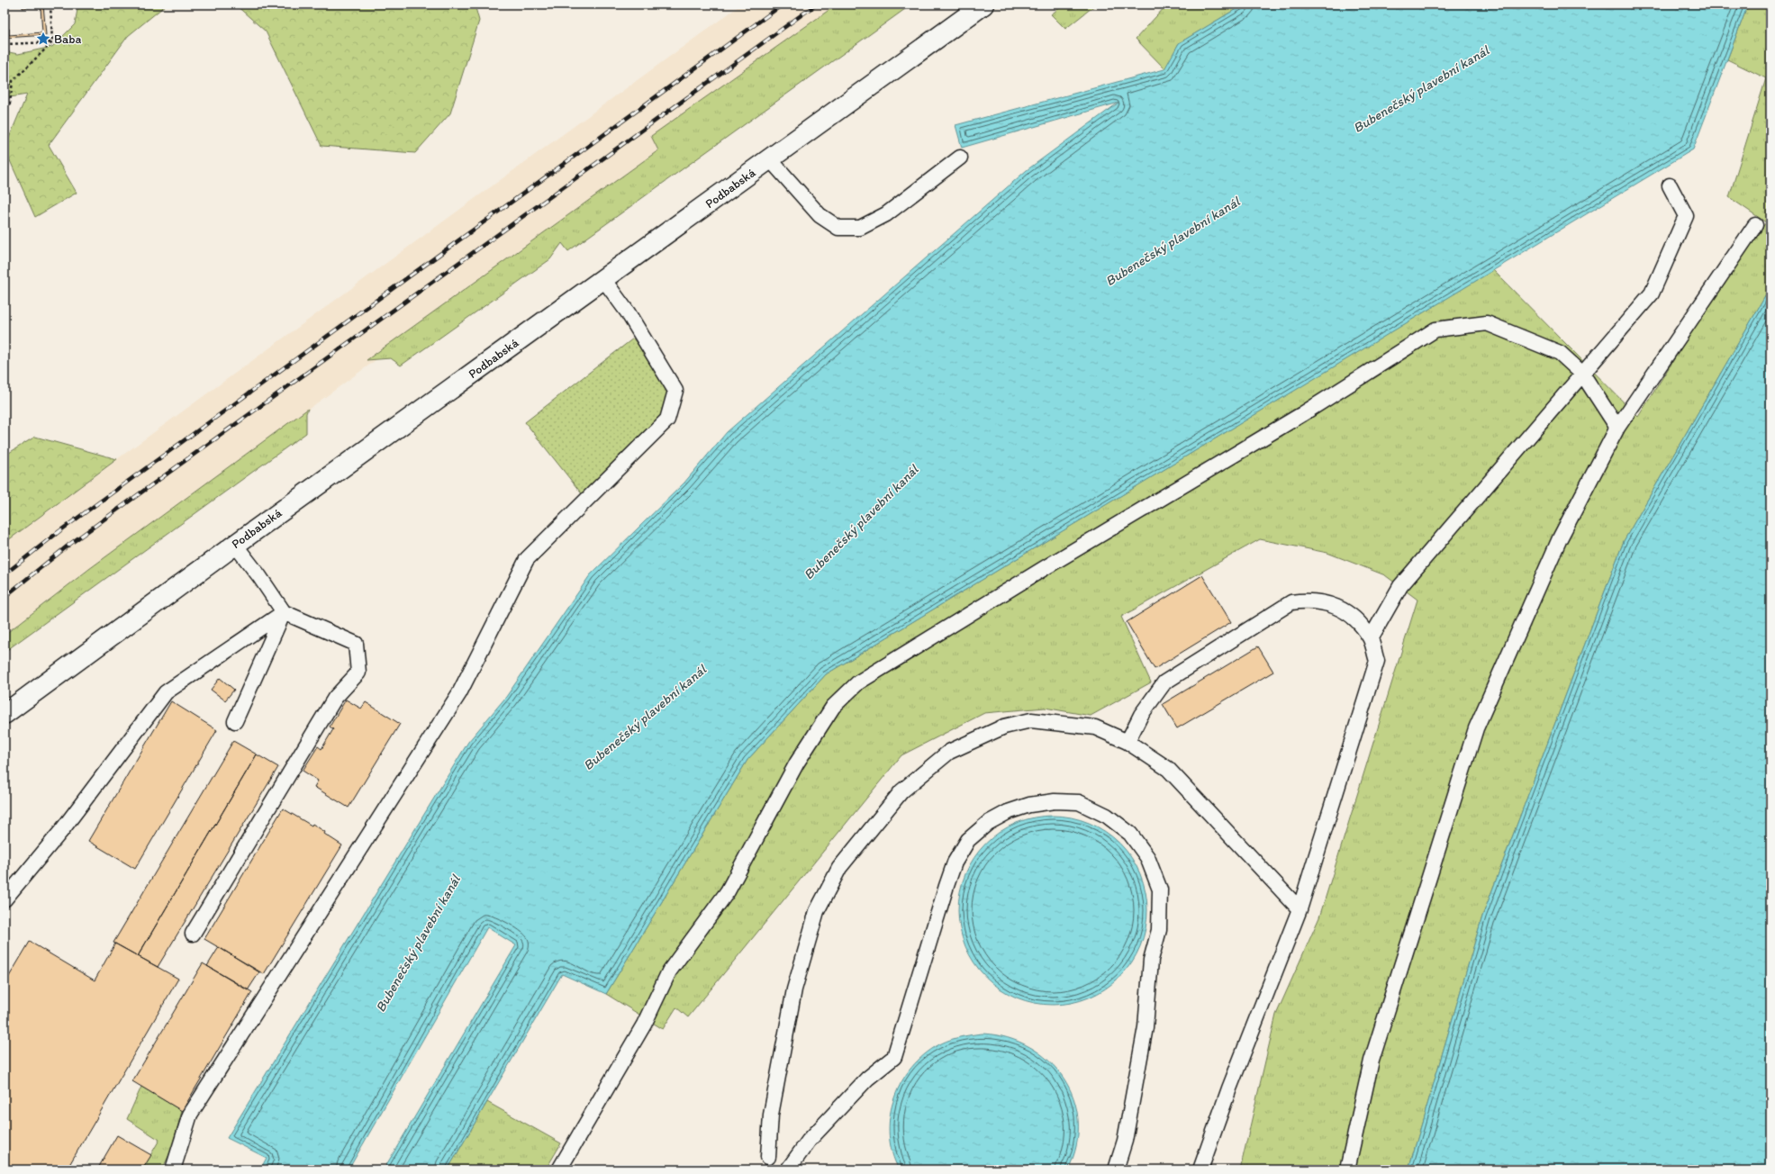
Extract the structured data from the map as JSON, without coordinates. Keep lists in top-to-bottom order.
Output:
{
  "streets": {
    "main road": ["Podbabská"]
  },
  "water": ["Bubenečský plavební kanál"],
  "places": {
    "place": ["Baba"]
  }
}
